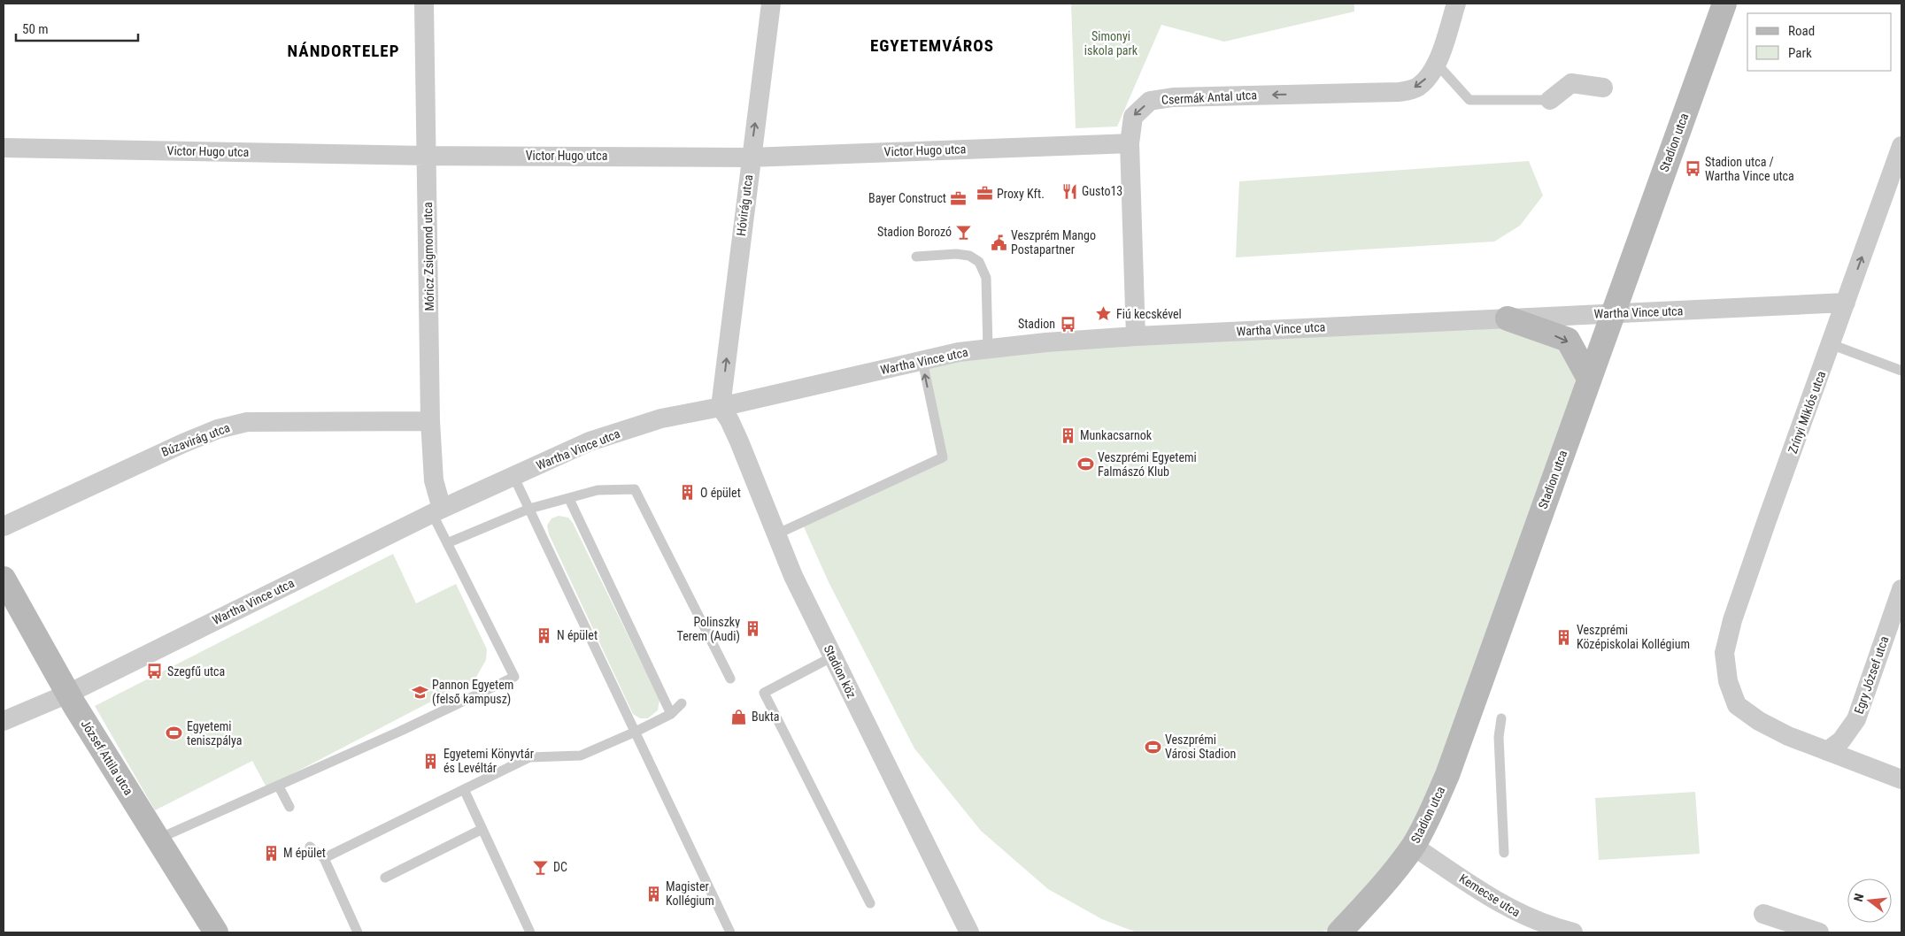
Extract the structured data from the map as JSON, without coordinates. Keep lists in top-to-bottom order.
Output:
{
  "streets": {
    "street": [
      "Csermák Antal utca",
      "Stadion utca",
      "Victor Hugo utca",
      "Hóvirág utca",
      "Móricz Zsigmond utca",
      "Wartha Vince utca",
      "Zrínyi Miklós utca",
      "Búzavirág utca",
      "Stadion köz",
      "Egry József utca",
      "József Attila utca",
      "Kemecse utca"
    ]
  },
  "crossings": [
    ["Csermák Antal utca", "Victor Hugo utca"],
    ["Csermák Antal utca", "Wartha Vince utca"],
    ["Stadion utca", "Wartha Vince utca"],
    ["Stadion utca", "Kemecse utca"],
    ["Victor Hugo utca", "Hóvirág utca"],
    ["Victor Hugo utca", "Móricz Zsigmond utca"],
    ["Hóvirág utca", "Wartha Vince utca"],
    ["Hóvirág utca", "Stadion köz"],
    ["Móricz Zsigmond utca", "Wartha Vince utca"],
    ["Móricz Zsigmond utca", "Búzavirág utca"],
    ["Wartha Vince utca", "Zrínyi Miklós utca"],
    ["Wartha Vince utca", "Stadion köz"],
    ["Wartha Vince utca", "József Attila utca"],
    ["Zrínyi Miklós utca", "Egry József utca"]
  ],
  "one_way": ["Csermák Antal utca", "Hóvirág utca"],
  "districts": ["EGYETEMVÁROS", "NÁNDORTELEP"],
  "parks": ["Simonyi iskola park"],
  "places": {
    "bus stop": ["Stadion utca / Wartha Vince utca", "Stadion", "Szegfű utca"],
    "restaurant": ["Gusto13"],
    "office": ["Proxy Kft.", "Bayer Construct"],
    "bar": ["Stadion Borozó", "DC"],
    "public building": ["Veszprém Mango Postapartner"],
    "place": ["Fiú kecskével"],
    "building": [
      "Munkacsarnok",
      "O épület",
      "Polinszky Terem (Audi)",
      "N épület",
      "Veszprémi Középiskolai Kollégium",
      "Egyetemi Könyvtár és Levéltár",
      "M épület",
      "Magister Kollégium"
    ],
    "sports": ["Veszprémi Egyetemi Falmászó Klub", "Egyetemi teniszpálya", "Veszprémi Városi Stadion"],
    "school or university": ["Pannon Egyetem (felső kampusz)"],
    "shop": ["Bukta"]
  },
  "legend": ["Road", "Park"],
  "scale_bar": "50 m",
  "north": "left"
}
